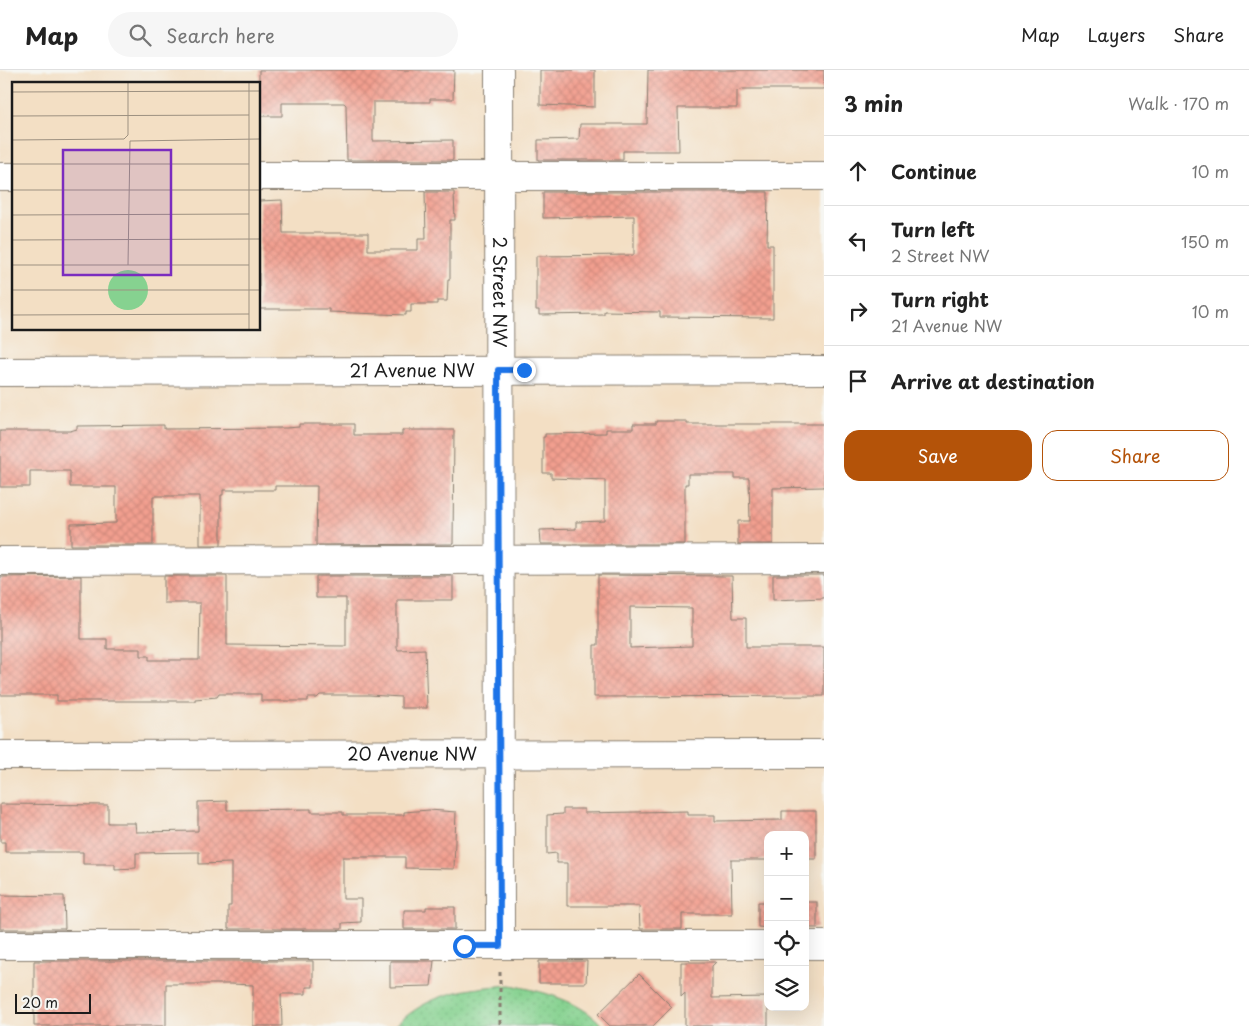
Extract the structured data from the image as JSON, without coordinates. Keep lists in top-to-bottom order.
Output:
{
  "streets": {
    "street": ["2 Street NW", "21 Avenue NW", "20 Avenue NW"]
  },
  "crossings": [
    ["2 Street NW", "21 Avenue NW"],
    ["2 Street NW", "20 Avenue NW"]
  ],
  "scale_bar": "20 m",
  "page": {
    "header": "Map",
    "search": "Search here",
    "nav": ["Map", "Layers", "Share"],
    "heading": ["3 min", "Walk · 170 m"],
    "list": [
      ["Continue", "10 m"],
      ["Turn left", "2 Street NW", "150 m"],
      ["Turn right", "21 Avenue NW", "10 m"],
      "Arrive at destination"
    ],
    "buttons": ["Save", "Share"],
    "map_buttons": ["+", "−"],
    "scale": "20 m"
  }
}
